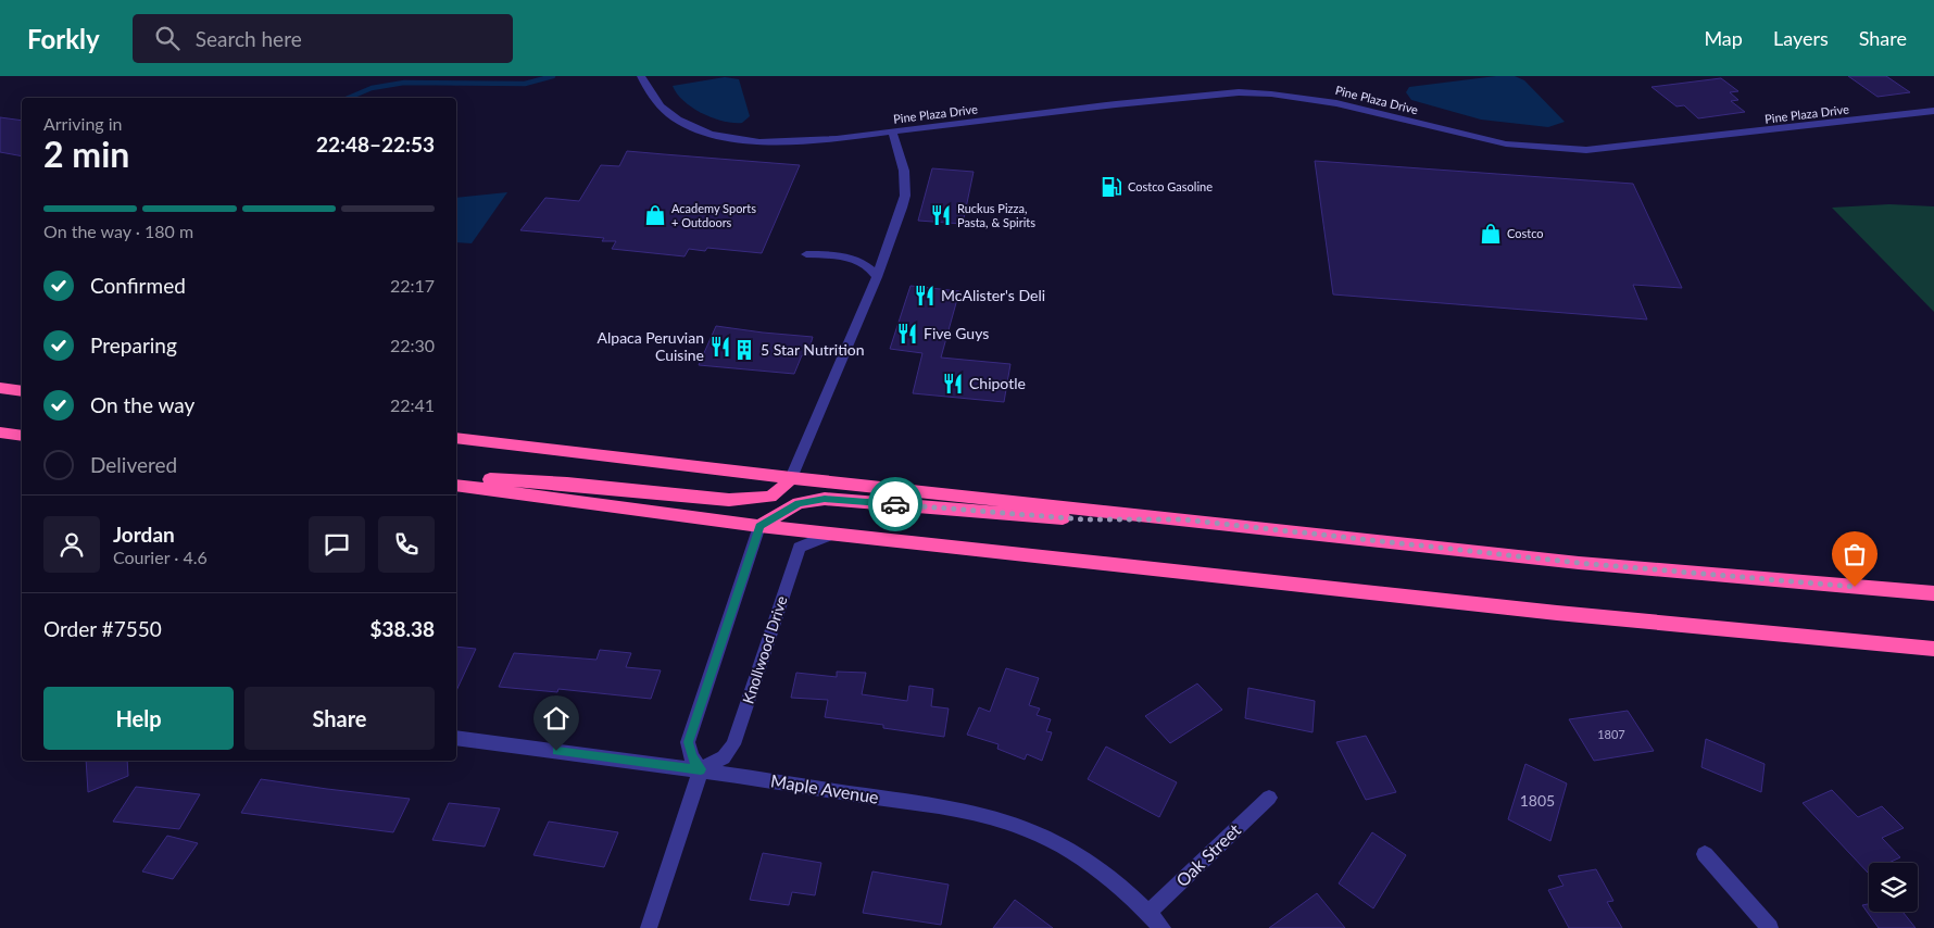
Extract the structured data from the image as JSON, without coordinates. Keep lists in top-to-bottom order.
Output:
{
  "streets": {
    "street": [
      "Pine Plaza Drive",
      "Knollwood Drive",
      "Maple Avenue",
      "Oak Street"
    ]
  },
  "crossings": [
    ["Knollwood Drive", "Maple Avenue"],
    ["Maple Avenue", "Oak Street"]
  ],
  "places": {
    "fuel station": ["Costco Gasoline"],
    "shop": ["Academy Sports + Outdoors", "Costco"],
    "restaurant": [
      "Ruckus Pizza, Pasta, & Spirits",
      "McAlister's Deli",
      "Five Guys",
      "Alpaca Peruvian Cuisine",
      "Chipotle"
    ],
    "building": ["5 Star Nutrition"]
  },
  "house_numbers": ["1807", "1805"],
  "page": {
    "header": "Forkly",
    "search": "Search here",
    "nav": ["Map", "Layers", "Share"],
    "heading": ["2 min", "Arriving in", "22:48–22:53"],
    "panel": [
      "Jordan",
      "Courier · 4.6",
      "Order #7550",
      "$38.38"
    ],
    "bar": "On the way · 180 m",
    "list": [
      ["Confirmed", "22:17"],
      ["Preparing", "22:30"],
      ["On the way", "22:41"],
      "Delivered"
    ],
    "buttons": ["Help", "Share"]
  }
}
